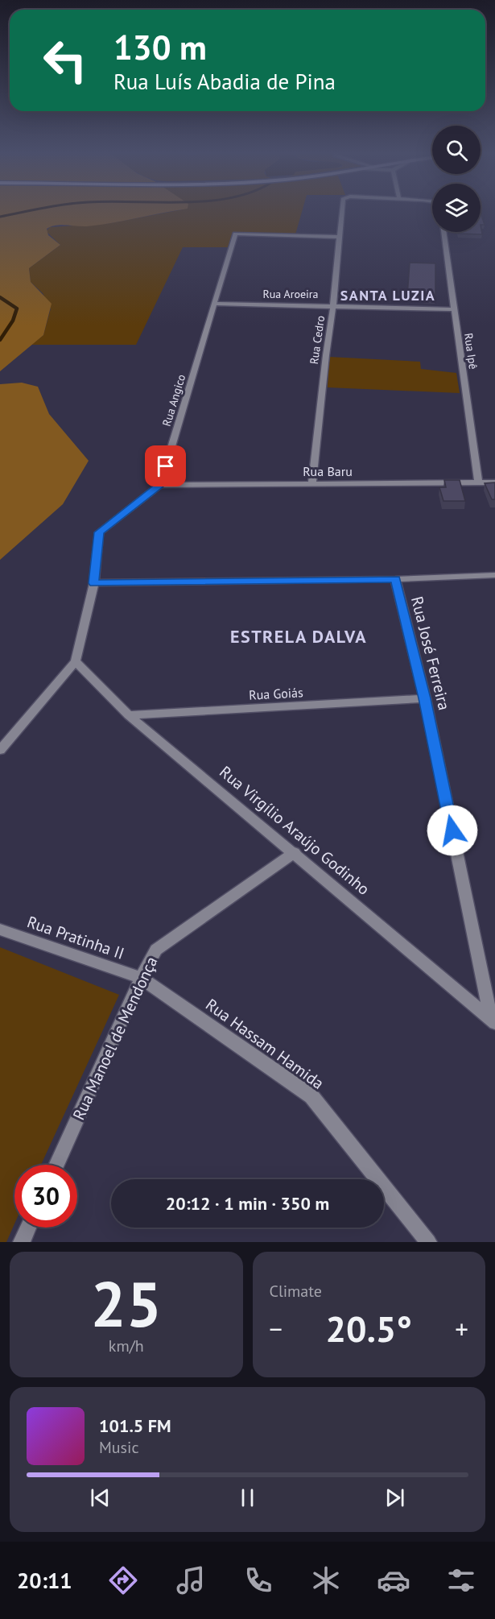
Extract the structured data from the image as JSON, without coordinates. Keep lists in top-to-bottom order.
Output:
{
  "streets": {
    "street": [
      "Rua Aroeira",
      "Rua Cedro",
      "Rua Ipê",
      "Rua Angico",
      "Rua Baru",
      "Rua José Ferreira",
      "Rua Goiás",
      "Rua Virgílio Araújo Godinho",
      "Rua Pratinha II",
      "Rua Manoel de Mendonça",
      "Rua Hassam Hamida"
    ]
  },
  "crossings": [
    ["Rua Aroeira", "Rua Cedro"],
    ["Rua Aroeira", "Rua Ipê"],
    ["Rua Aroeira", "Rua Angico"],
    ["Rua Cedro", "Rua Angico"],
    ["Rua Cedro", "Rua Baru"],
    ["Rua Ipê", "Rua Baru"],
    ["Rua Angico", "Rua Baru"],
    ["Rua José Ferreira", "Rua Goiás"],
    ["Rua José Ferreira", "Rua Virgílio Araújo Godinho"],
    ["Rua Goiás", "Rua Virgílio Araújo Godinho"],
    ["Rua Virgílio Araújo Godinho", "Rua Manoel de Mendonça"],
    ["Rua Pratinha II", "Rua Manoel de Mendonça"],
    ["Rua Pratinha II", "Rua Hassam Hamida"],
    ["Rua Manoel de Mendonça", "Rua Hassam Hamida"]
  ],
  "districts": ["SANTA LUZIA", "ESTRELA DALVA"],
  "page": {
    "turn": ["130 m", "Rua Luís Abadia de Pina"],
    "limit": "30",
    "trip": "20:12 · 1 min · 350 m",
    "tile": [
      ["25", "km/h"],
      "Climate"
    ],
    "heat": ["−", "20.5°", "+"],
    "song": ["101.5 FM", "Music"],
    "tabs": "20:11"
  }
}
